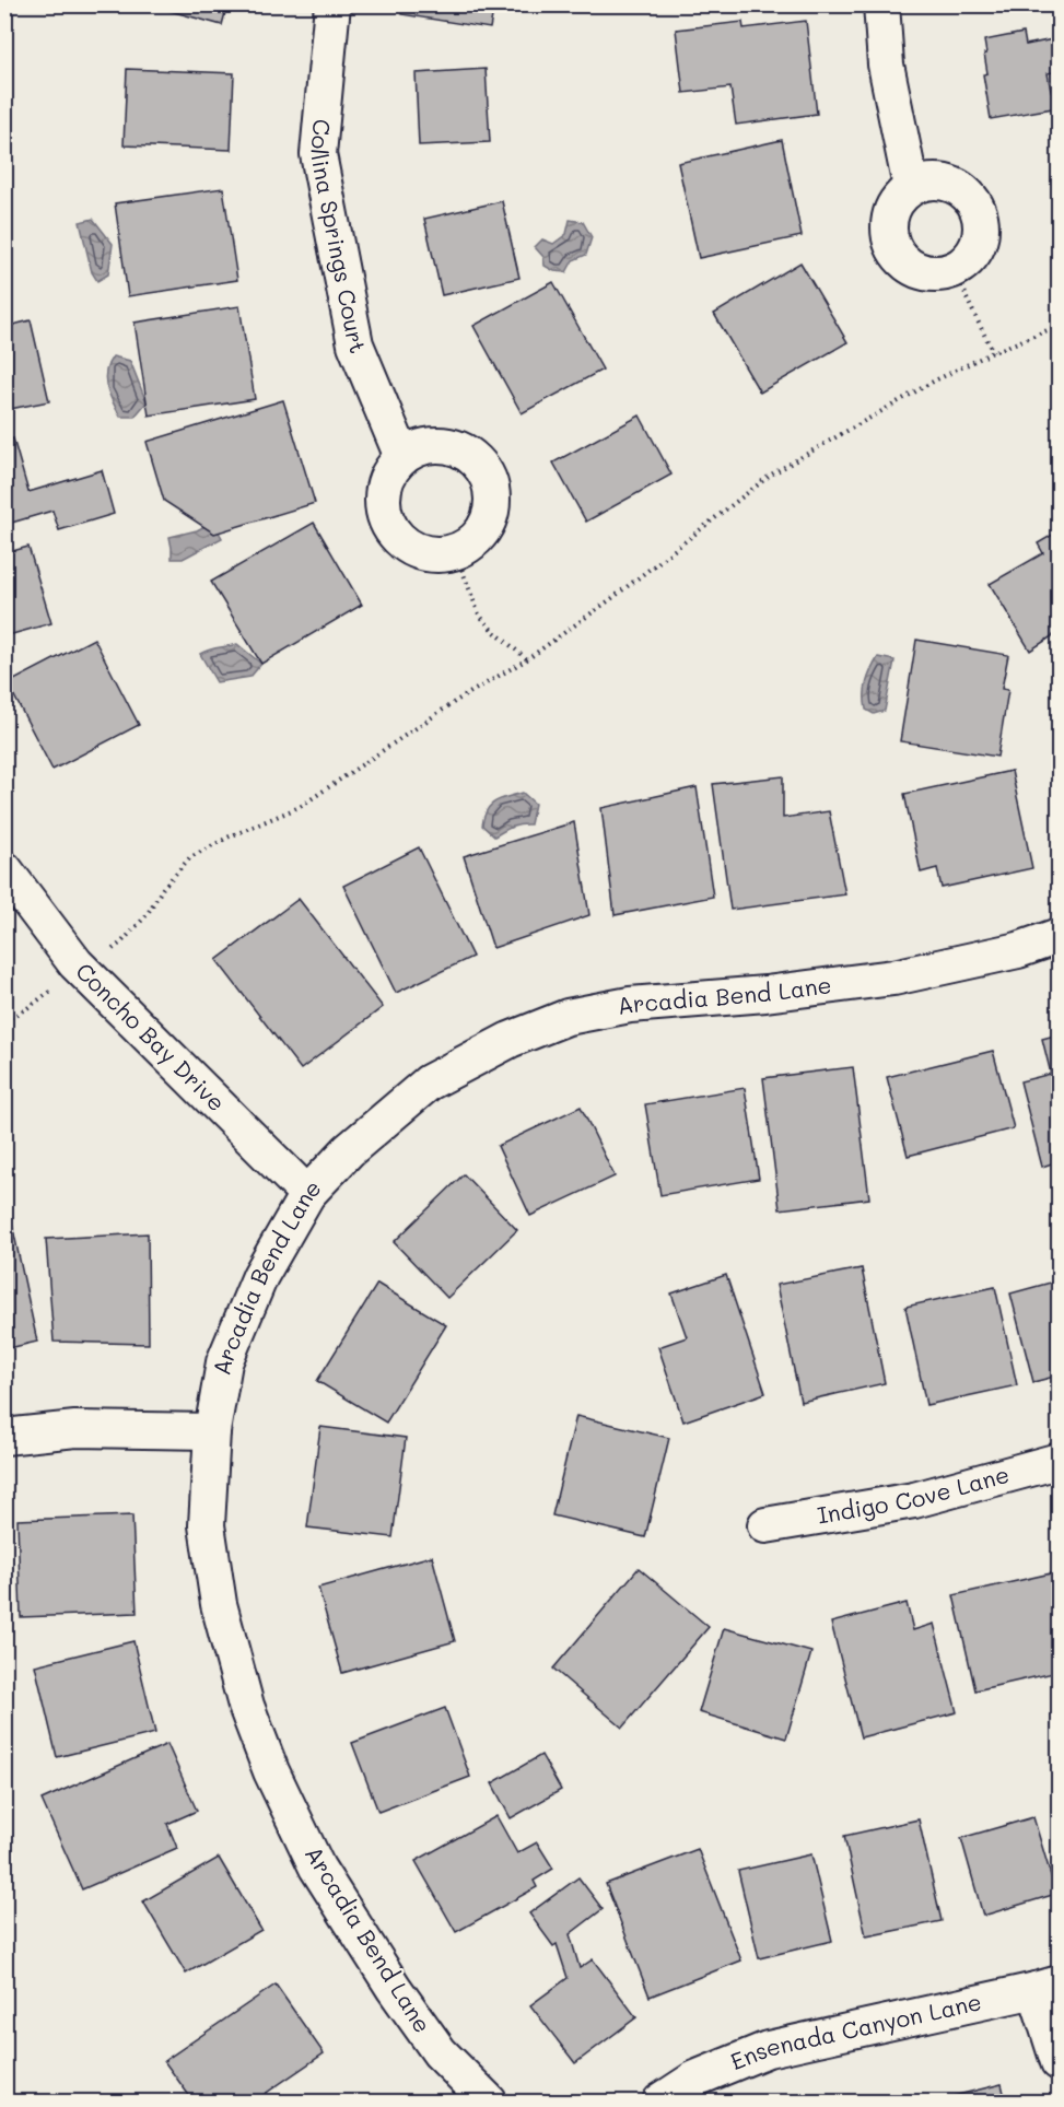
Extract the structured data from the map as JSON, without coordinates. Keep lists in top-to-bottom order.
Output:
{
  "streets": {
    "street": [
      "Collina Springs Court",
      "Arcadia Bend Lane",
      "Concho Bay Drive",
      "Indigo Cove Lane",
      "Ensenada Canyon Lane"
    ]
  },
  "crossings": [
    ["Arcadia Bend Lane", "Concho Bay Drive"]
  ]
}
